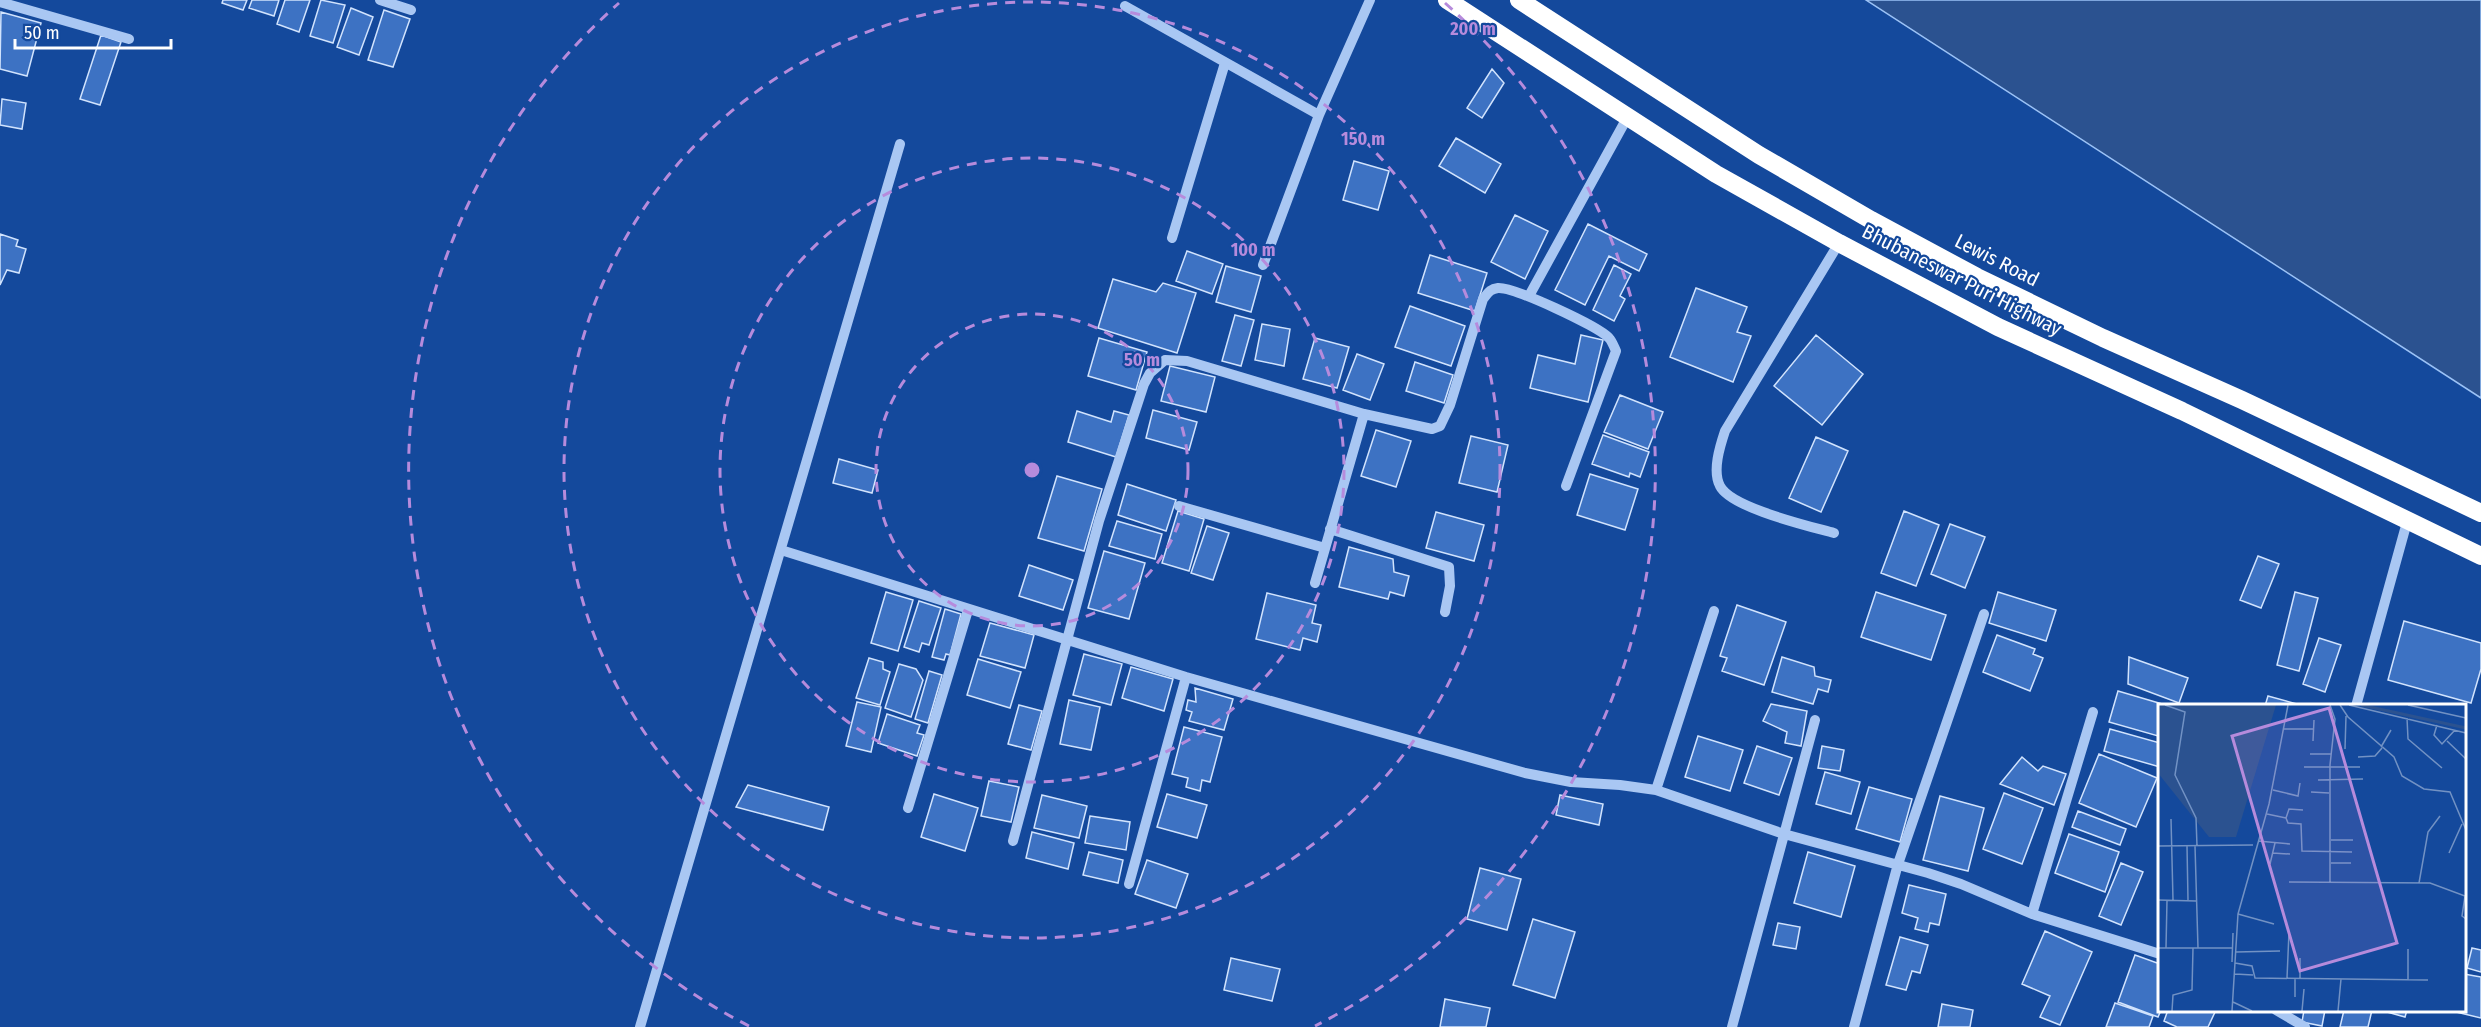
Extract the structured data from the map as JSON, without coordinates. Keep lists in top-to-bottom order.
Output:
{
  "streets": {
    "highway": ["Lewis Road", "Bhubaneswar Puri Highway"]
  },
  "scale_bar": "50 m",
  "rings": [
    "200 m",
    "150 m",
    "100 m",
    "50 m"
  ]
}
